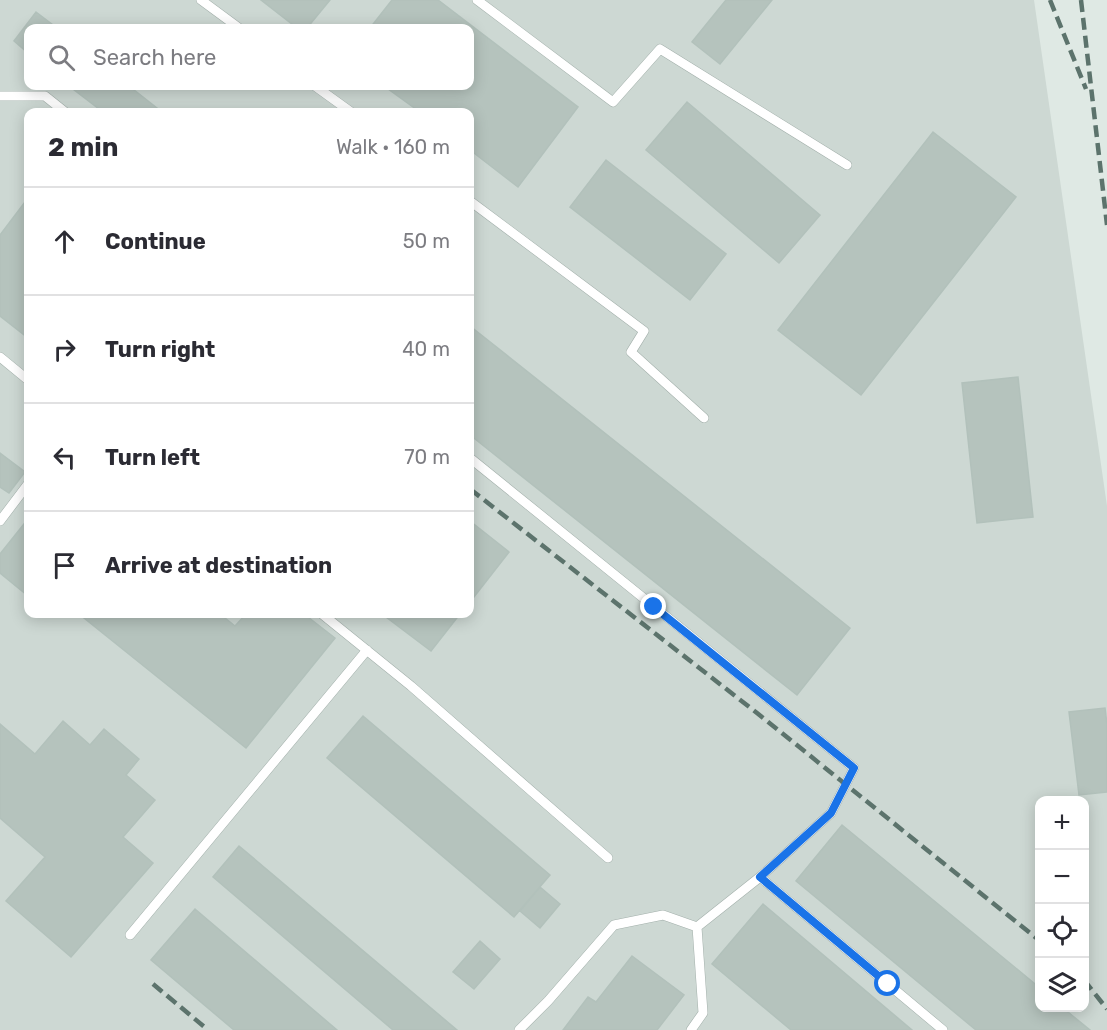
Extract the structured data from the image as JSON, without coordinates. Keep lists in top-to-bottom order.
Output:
{
  "page": {
    "search": "Search here",
    "heading": ["2 min", "Walk · 160 m"],
    "list": [
      ["Continue", "50 m"],
      ["Turn right", "40 m"],
      ["Turn left", "70 m"],
      "Arrive at destination"
    ],
    "map_buttons": ["+", "−"]
  }
}
